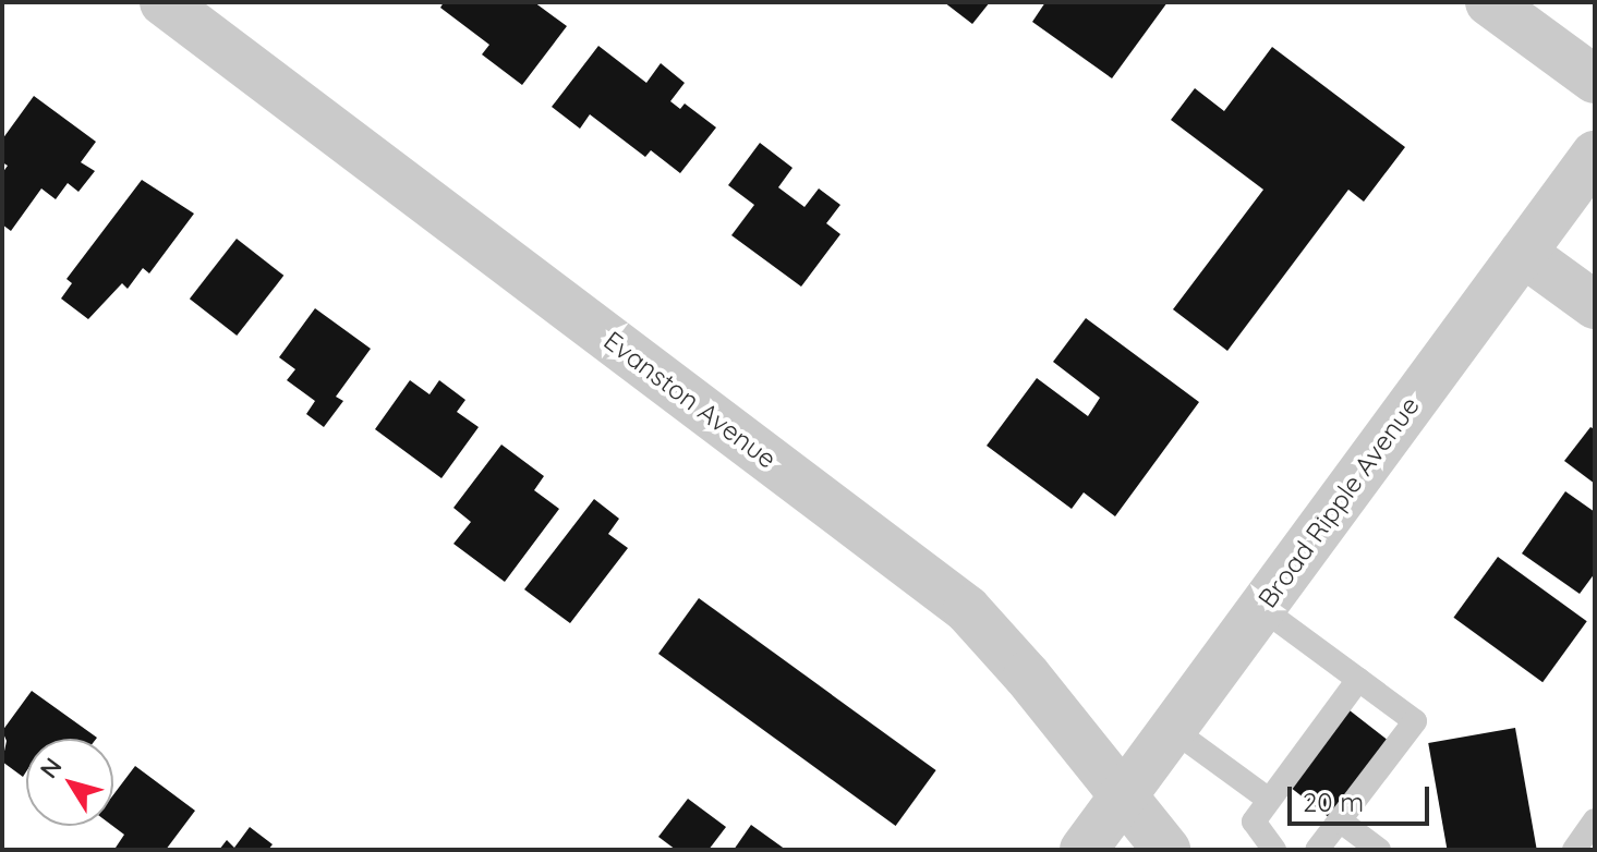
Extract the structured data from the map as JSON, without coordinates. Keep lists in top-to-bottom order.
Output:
{
  "streets": {
    "street": ["Evanston Avenue", "Broad Ripple Avenue"]
  },
  "crossings": [
    ["Evanston Avenue", "Broad Ripple Avenue"]
  ],
  "scale_bar": "20 m",
  "north": "top left"
}
